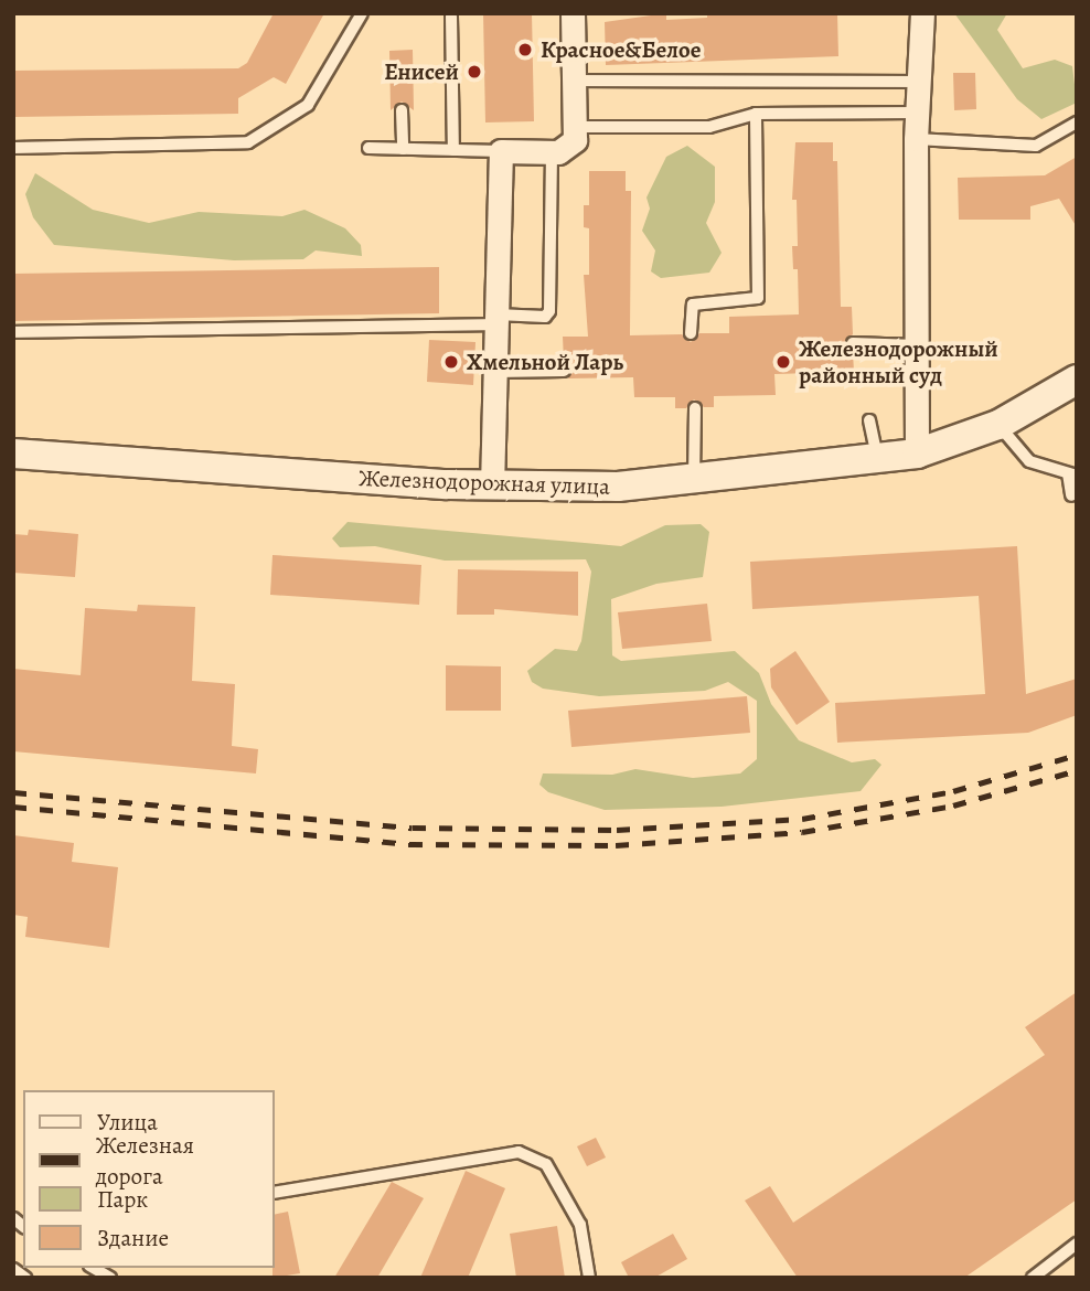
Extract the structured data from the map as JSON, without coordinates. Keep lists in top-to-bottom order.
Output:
{
  "streets": {
    "street": ["Железнодорожная улица"]
  },
  "places": [
    "Красное&Белое",
    "Енисей",
    "Хмельной Ларь",
    "Железнодорожный районный суд"
  ],
  "legend": [
    "Улица",
    "Железная дорога",
    "Парк",
    "Здание"
  ]
}
